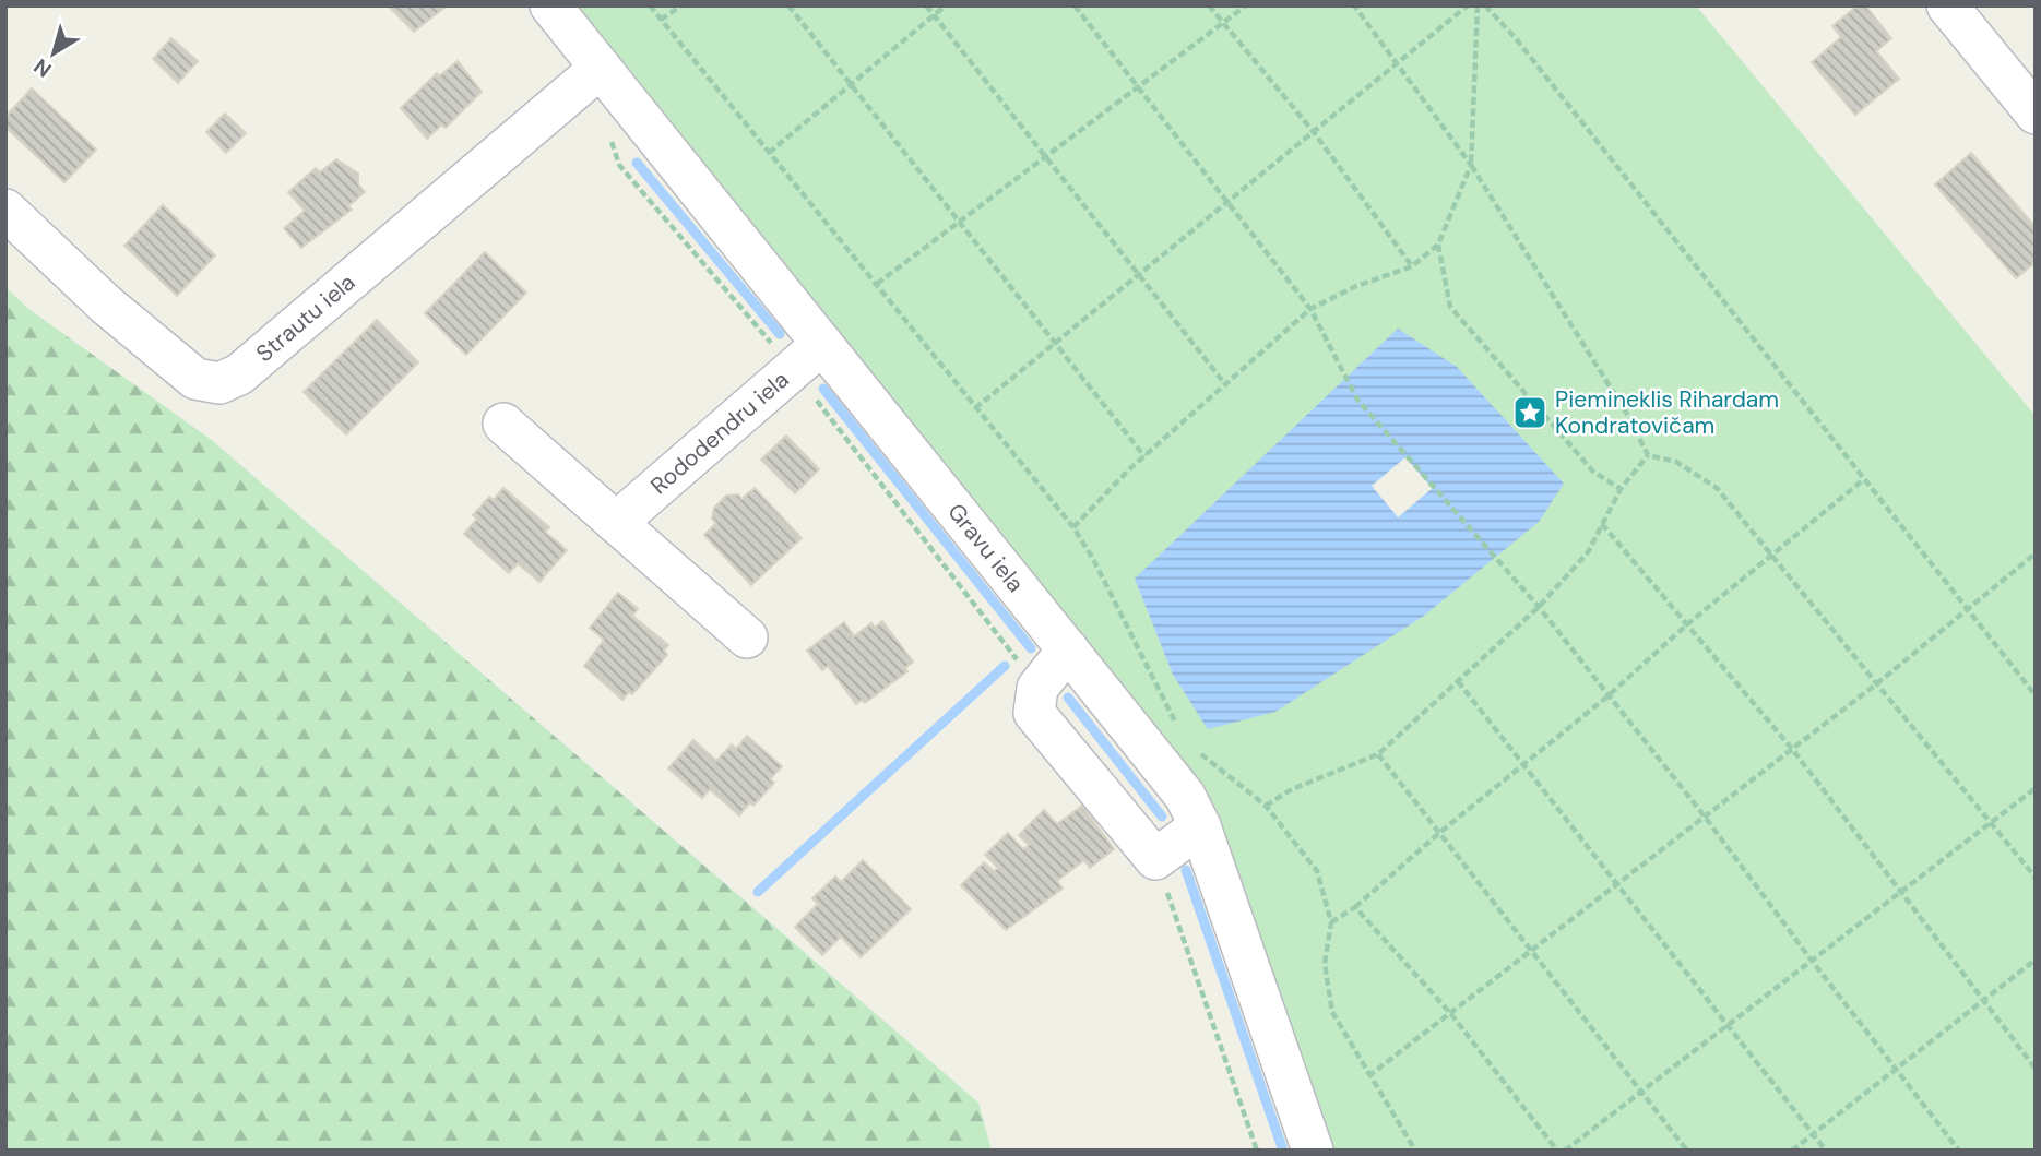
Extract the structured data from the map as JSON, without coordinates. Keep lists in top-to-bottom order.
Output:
{
  "streets": {
    "street": ["Strautu iela", "Rododendru iela", "Gravu iela"]
  },
  "crossings": [
    ["Strautu iela", "Gravu iela"],
    ["Rododendru iela", "Gravu iela"]
  ],
  "places": {
    "place": ["Piemineklis Rihardam Kondratovičam"]
  },
  "north": "bottom left"
}
